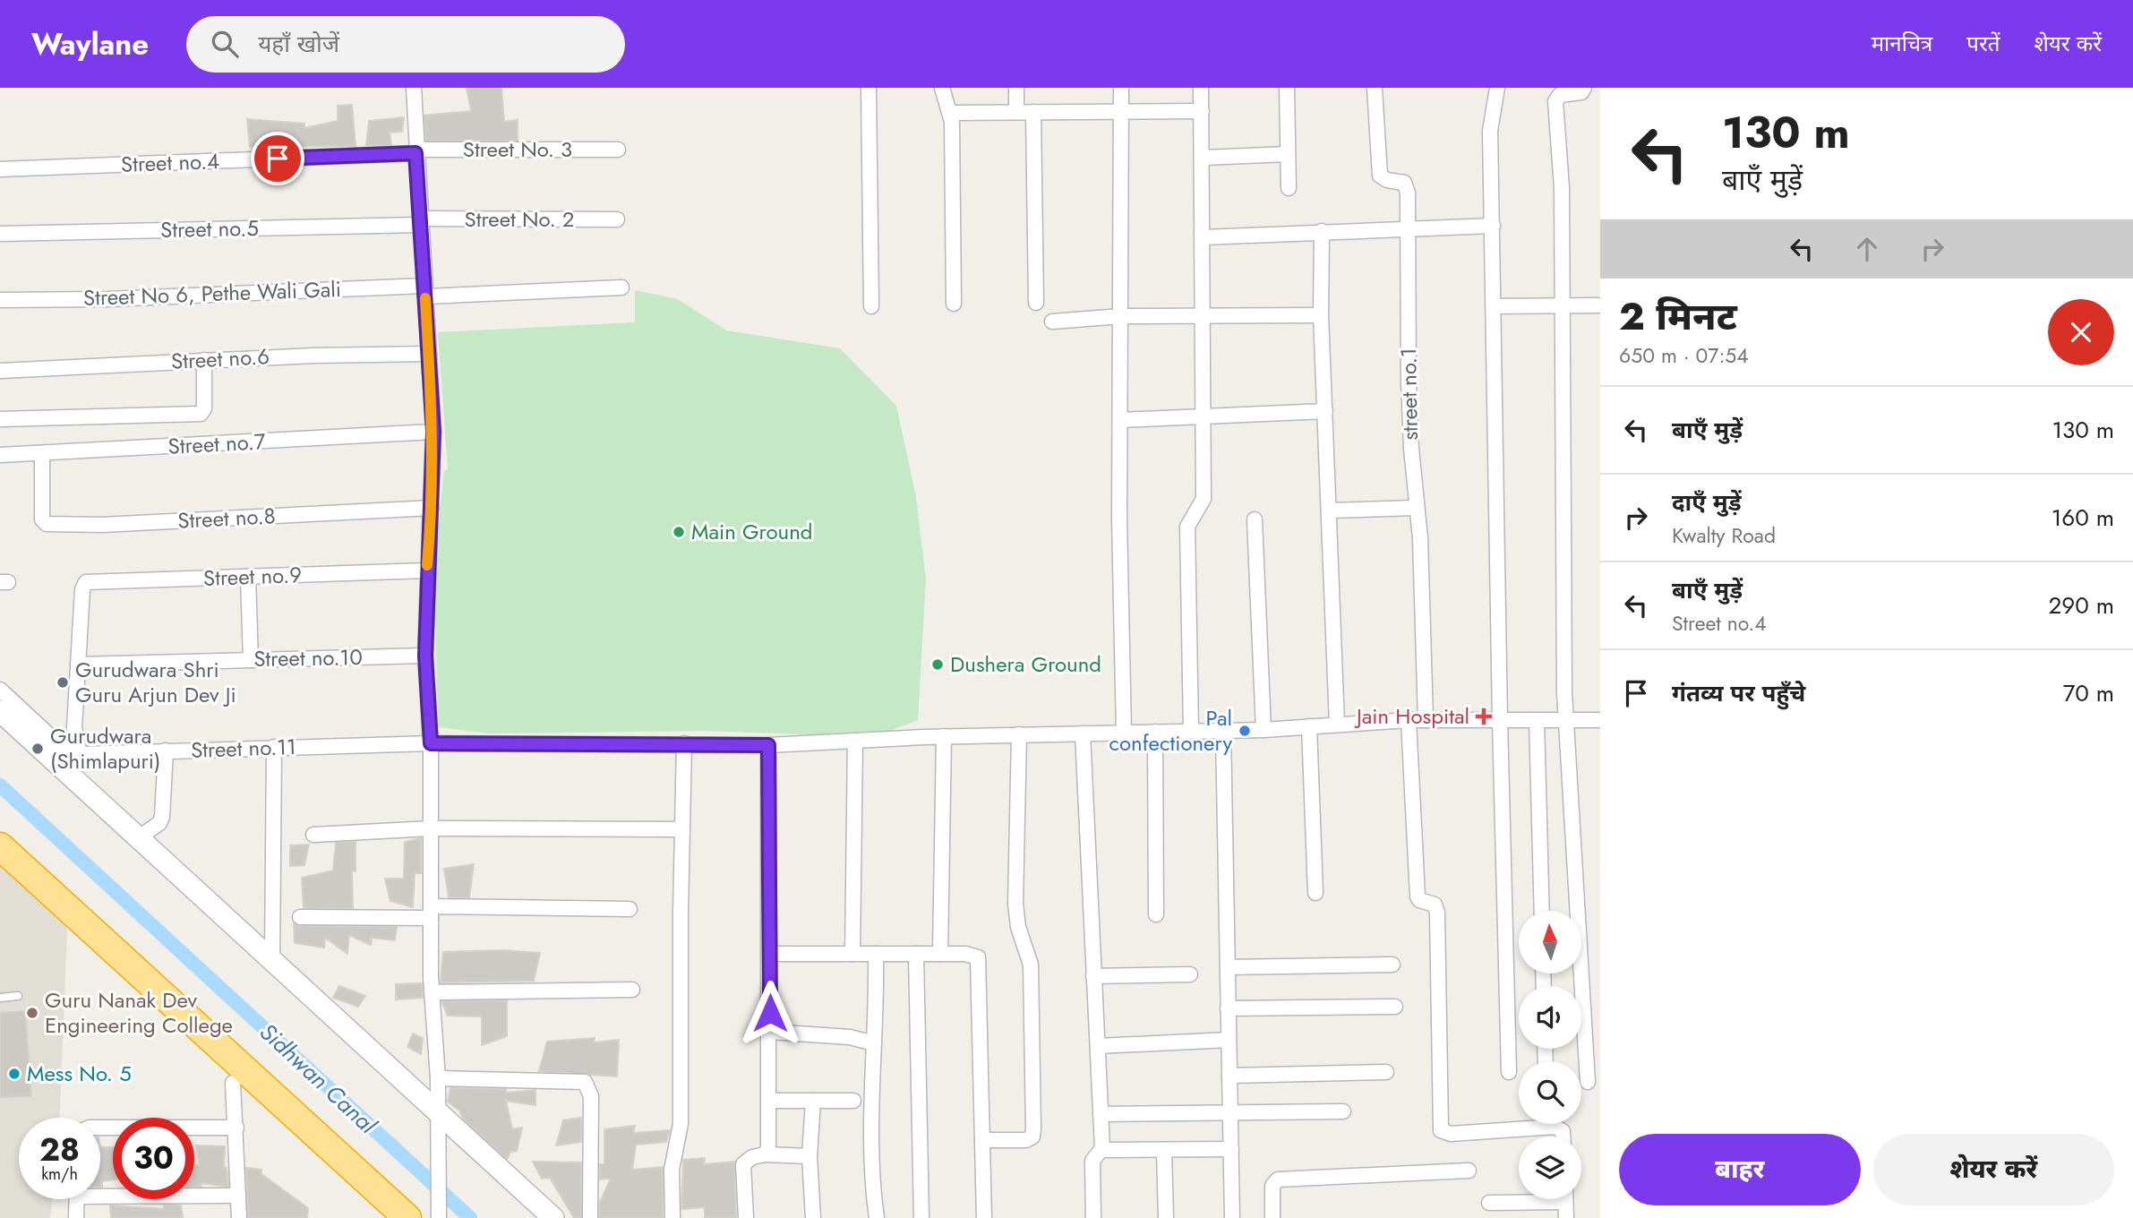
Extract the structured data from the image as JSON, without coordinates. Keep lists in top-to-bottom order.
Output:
{
  "streets": {
    "street": [
      "Street No. 3",
      "Street no.4",
      "Street No. 2",
      "Street no.5",
      "Street No 6, Pethe Wali Gali",
      "Street no.6",
      "street no.1",
      "Street no.7",
      "Street no.8",
      "Street no.9",
      "Street no.10",
      "Street no.11"
    ]
  },
  "crossings": [
    ["Street No. 3", "Street no.4"],
    ["Street No. 2", "Street no.5"],
    ["street no.1", "Street no.11"],
    ["Street no.7", "Street no.8"],
    ["Street no.9", "Street no.10"]
  ],
  "water": ["Sidhwan Canal"],
  "places": {
    "other": [
      "Main Ground",
      "Dushera Ground",
      "Gurudwara Shri Guru Arjun Dev Ji",
      "Pal confectionery",
      "Gurudwara (Shimlapuri)",
      "Guru Nanak Dev Engineering College",
      "Mess No. 5"
    ],
    "health": ["Jain Hospital"]
  },
  "north": "top",
  "page": {
    "header": "Waylane",
    "search": "यहाँ खोजें",
    "nav": ["मानचित्र", "परतें", "शेयर करें"],
    "turn": ["130 m", "बाएँ मुड़ें"],
    "heading": ["2 मिनट", "650 m · 07:54"],
    "list": [
      {
        "name": "बाएँ मुड़ें",
        "value": "130 m"
      },
      {
        "name": "दाएँ मुड़ें",
        "note": "Kwalty Road",
        "value": "160 m"
      },
      {
        "name": "बाएँ मुड़ें",
        "note": "Street no.4",
        "value": "290 m"
      },
      {
        "name": "गंतव्य पर पहुँचे",
        "value": "70 m"
      }
    ],
    "speed": "28 km/h",
    "limit": "30",
    "buttons": ["बाहर", "शेयर करें"]
  }
}
